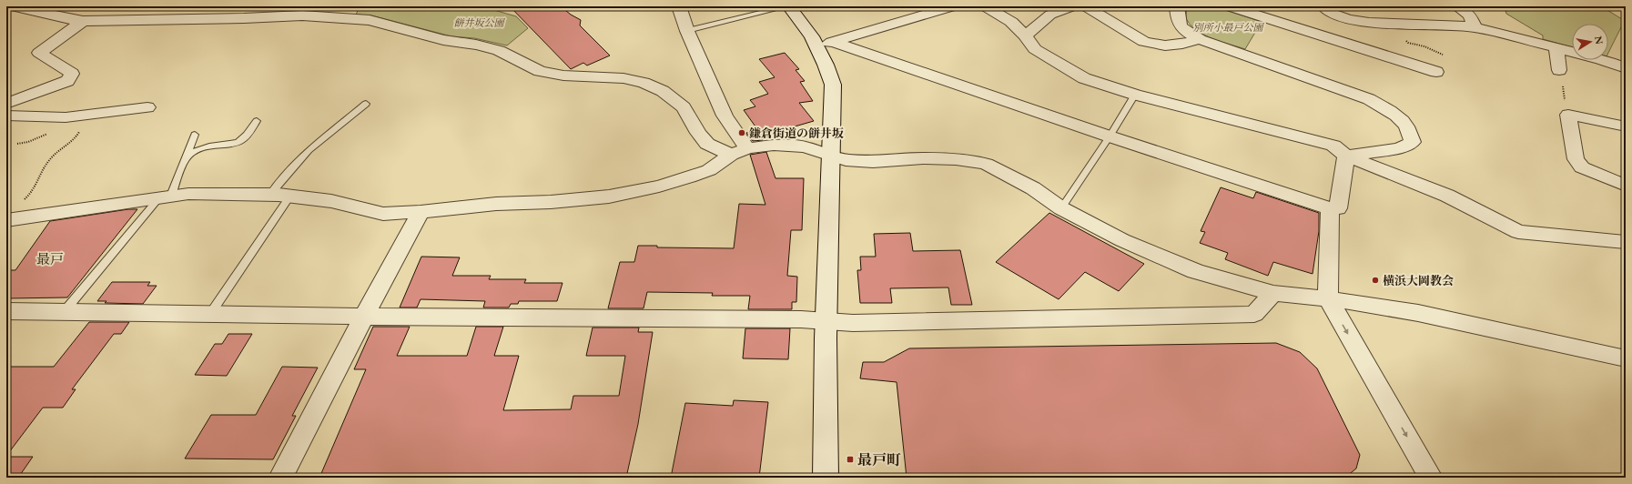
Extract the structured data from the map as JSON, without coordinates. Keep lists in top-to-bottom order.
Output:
{
  "districts": ["最戸"],
  "parks": ["餅井坂公園", "別所小最戸公園"],
  "places": {
    "other": ["鎌倉街道の餅井坂", "横浜大岡教会"],
    "transit": ["最戸町"]
  },
  "north": "right"
}
